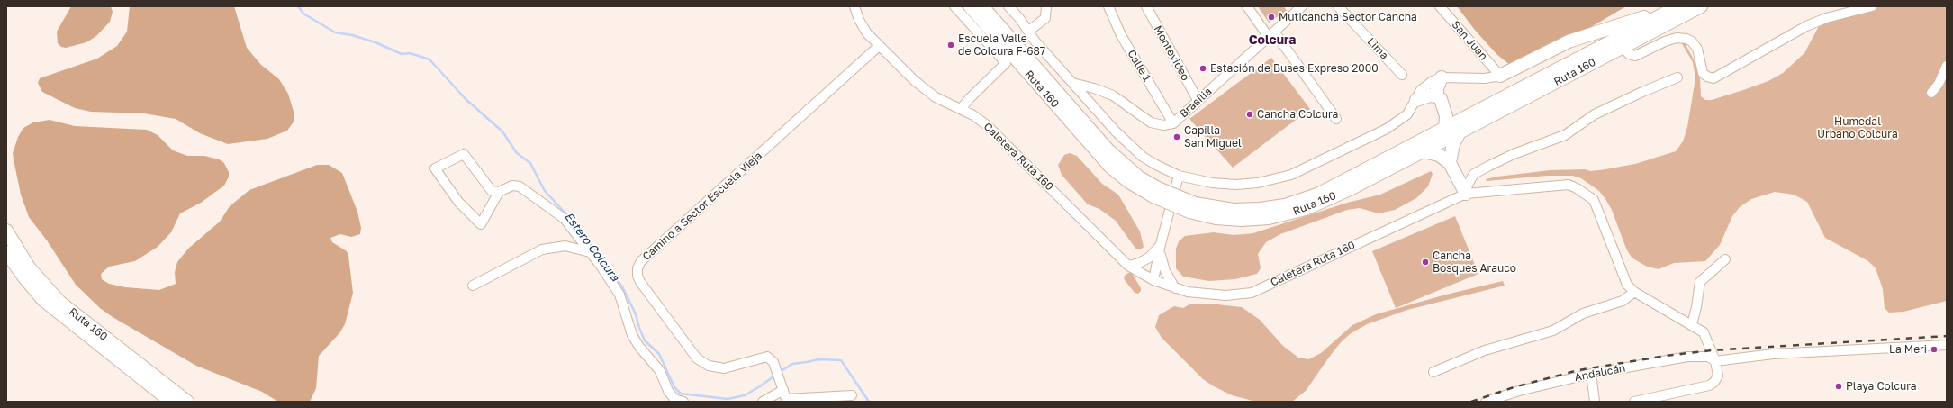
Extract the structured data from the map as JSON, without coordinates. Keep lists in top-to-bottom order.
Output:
{
  "streets": {
    "highway": ["Ruta 160"],
    "street": [
      "San Juan",
      "Lima",
      "Montevideo",
      "Calle 1",
      "Brasilia",
      "Caletera Ruta 160",
      "Camino a Sector Escuela Vieja",
      "Andalicán"
    ]
  },
  "crossings": [
    ["Montevideo", "Brasilia"],
    ["Calle 1", "Brasilia"],
    ["Caletera Ruta 160", "Camino a Sector Escuela Vieja"],
    ["Caletera Ruta 160", "Andalicán"]
  ],
  "districts": ["Colcura"],
  "water": ["Estero Colcura"],
  "parks": ["Humedal Urbano Colcura"],
  "places": [
    "Muticancha Sector Cancha",
    "Escuela Valle de Colcura F-687",
    "Estación de Buses Expreso 2000",
    "Cancha Colcura",
    "Capilla San Miguel",
    "Cancha Bosques Arauco",
    "La Meri",
    "Playa Colcura"
  ]
}
